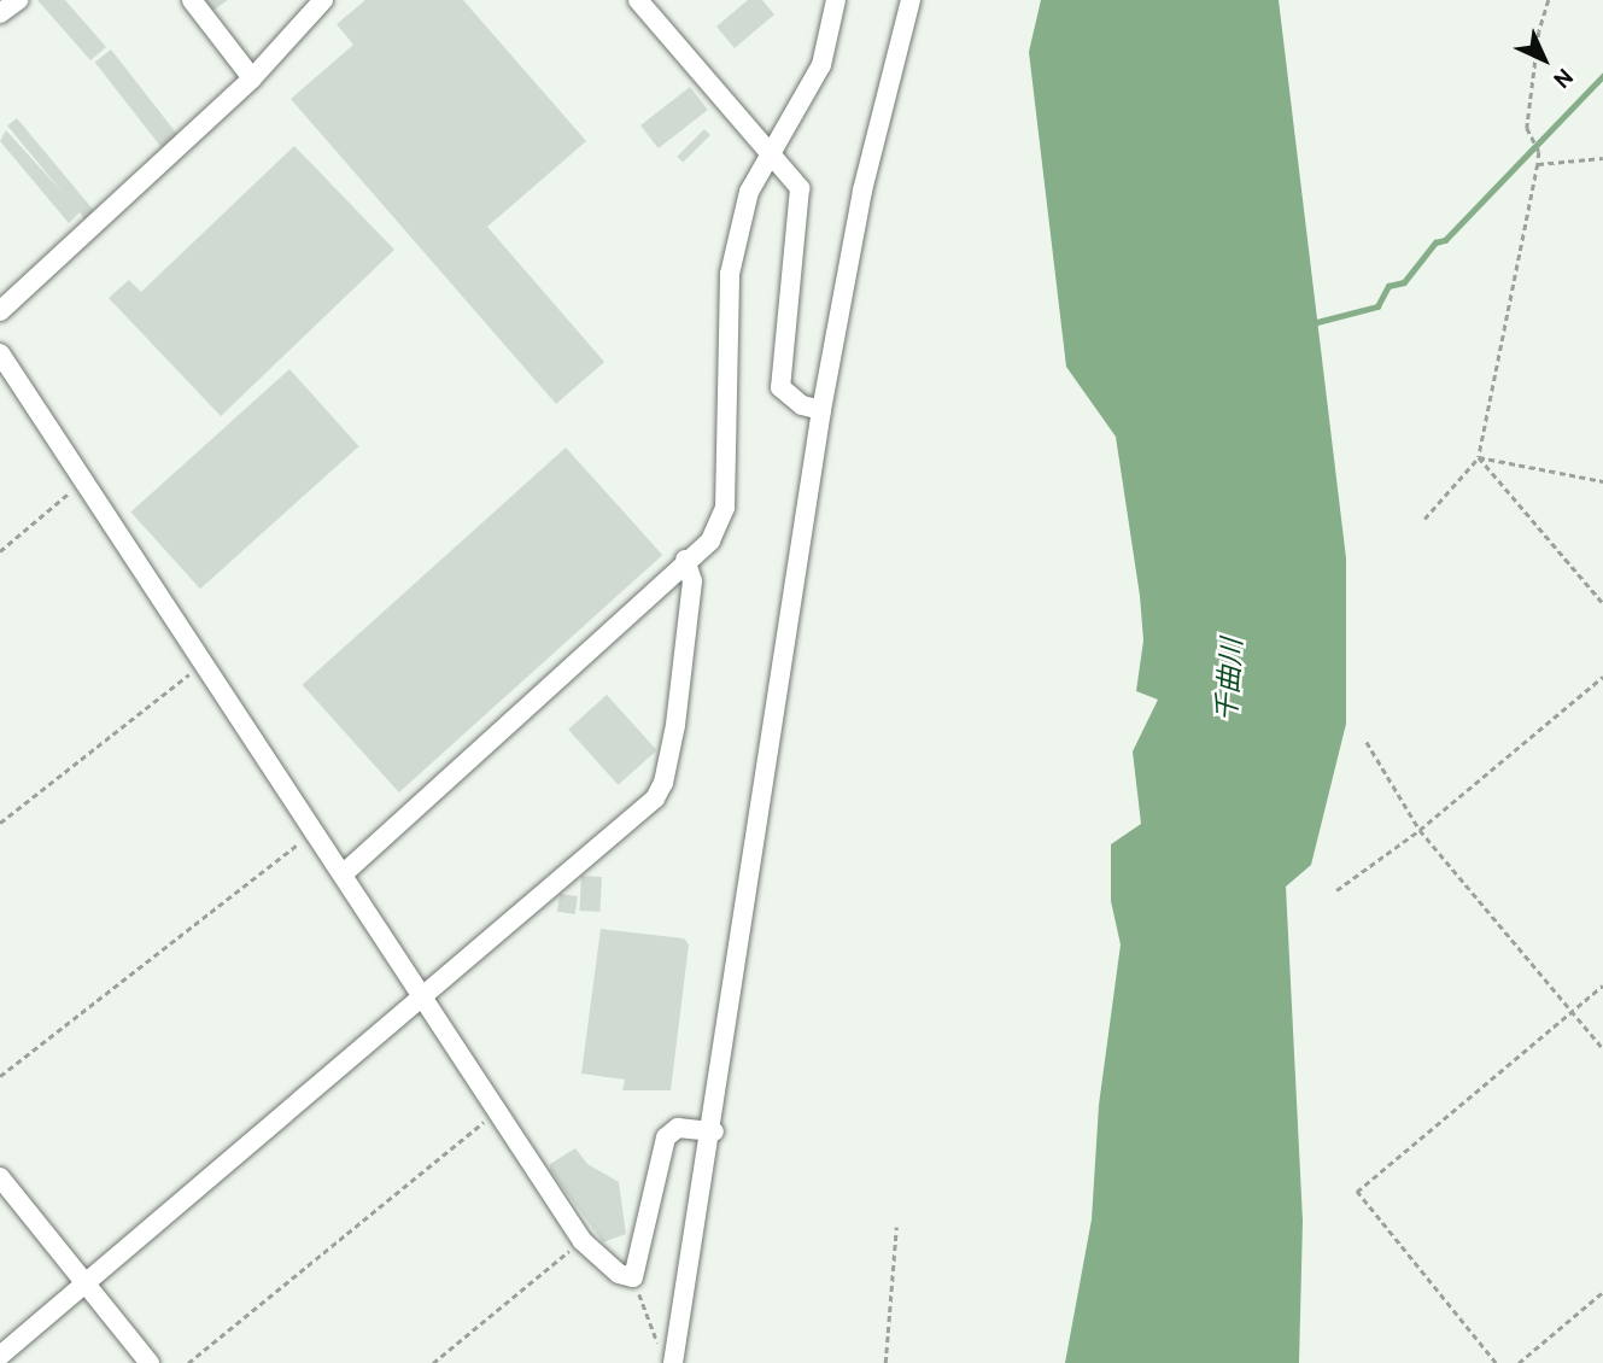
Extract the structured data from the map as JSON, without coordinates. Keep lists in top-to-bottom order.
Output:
{
  "water": ["千曲川"],
  "north": "bottom right"
}
